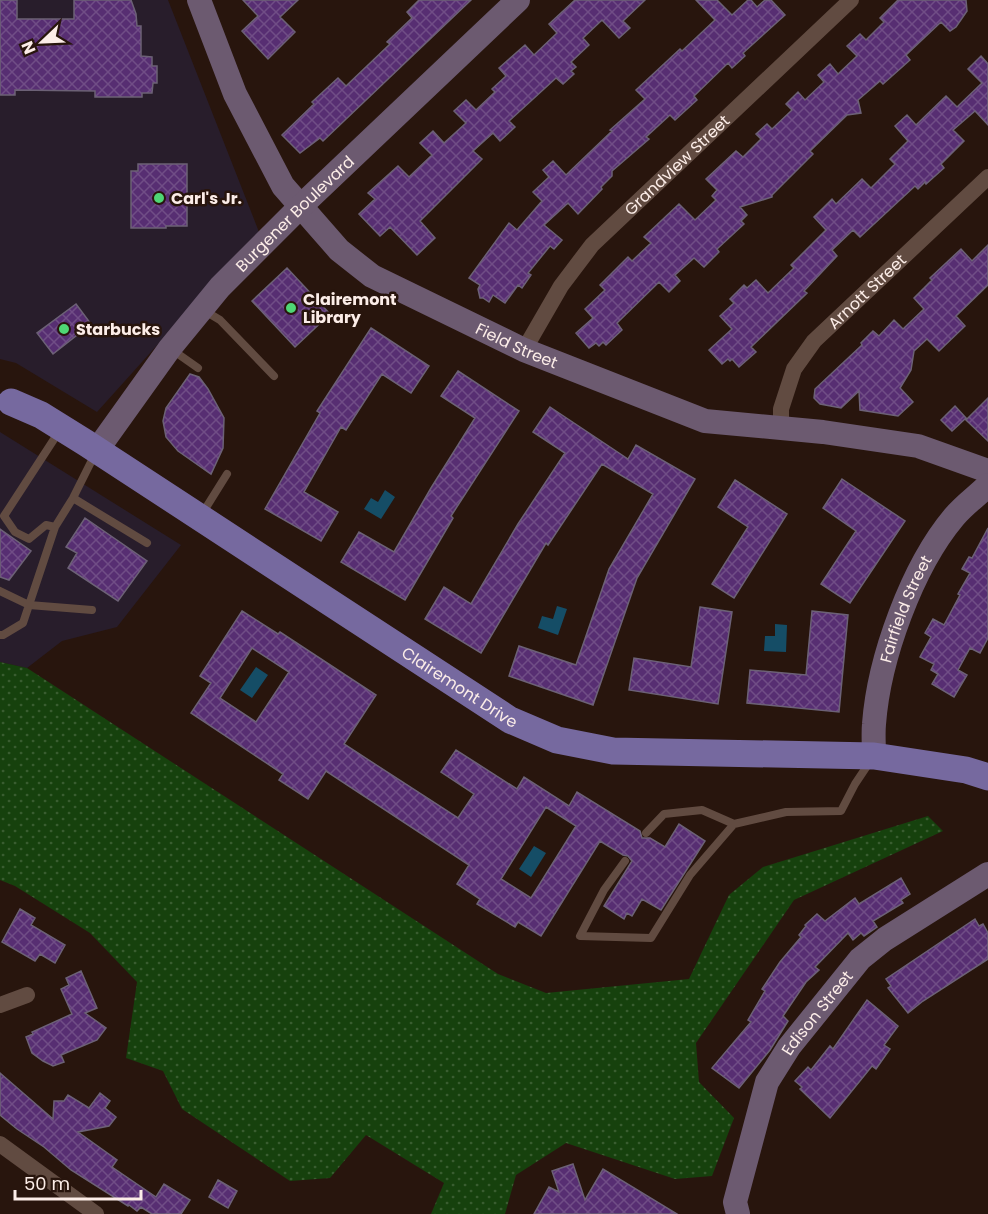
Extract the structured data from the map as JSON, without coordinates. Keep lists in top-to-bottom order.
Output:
{
  "streets": {
    "main road": ["Clairemont Drive"],
    "street": [
      "Grandview Street",
      "Burgener Boulevard",
      "Arnott Street",
      "Field Street",
      "Fairfield Street",
      "Edison Street"
    ]
  },
  "crossings": [
    ["Grandview Street", "Field Street"],
    ["Burgener Boulevard", "Field Street"],
    ["Burgener Boulevard", "Clairemont Drive"],
    ["Arnott Street", "Field Street"],
    ["Fairfield Street", "Clairemont Drive"]
  ],
  "places": ["Carl's Jr.", "Clairemont Library", "Starbucks"],
  "scale_bar": "50 m",
  "north": "bottom left"
}
